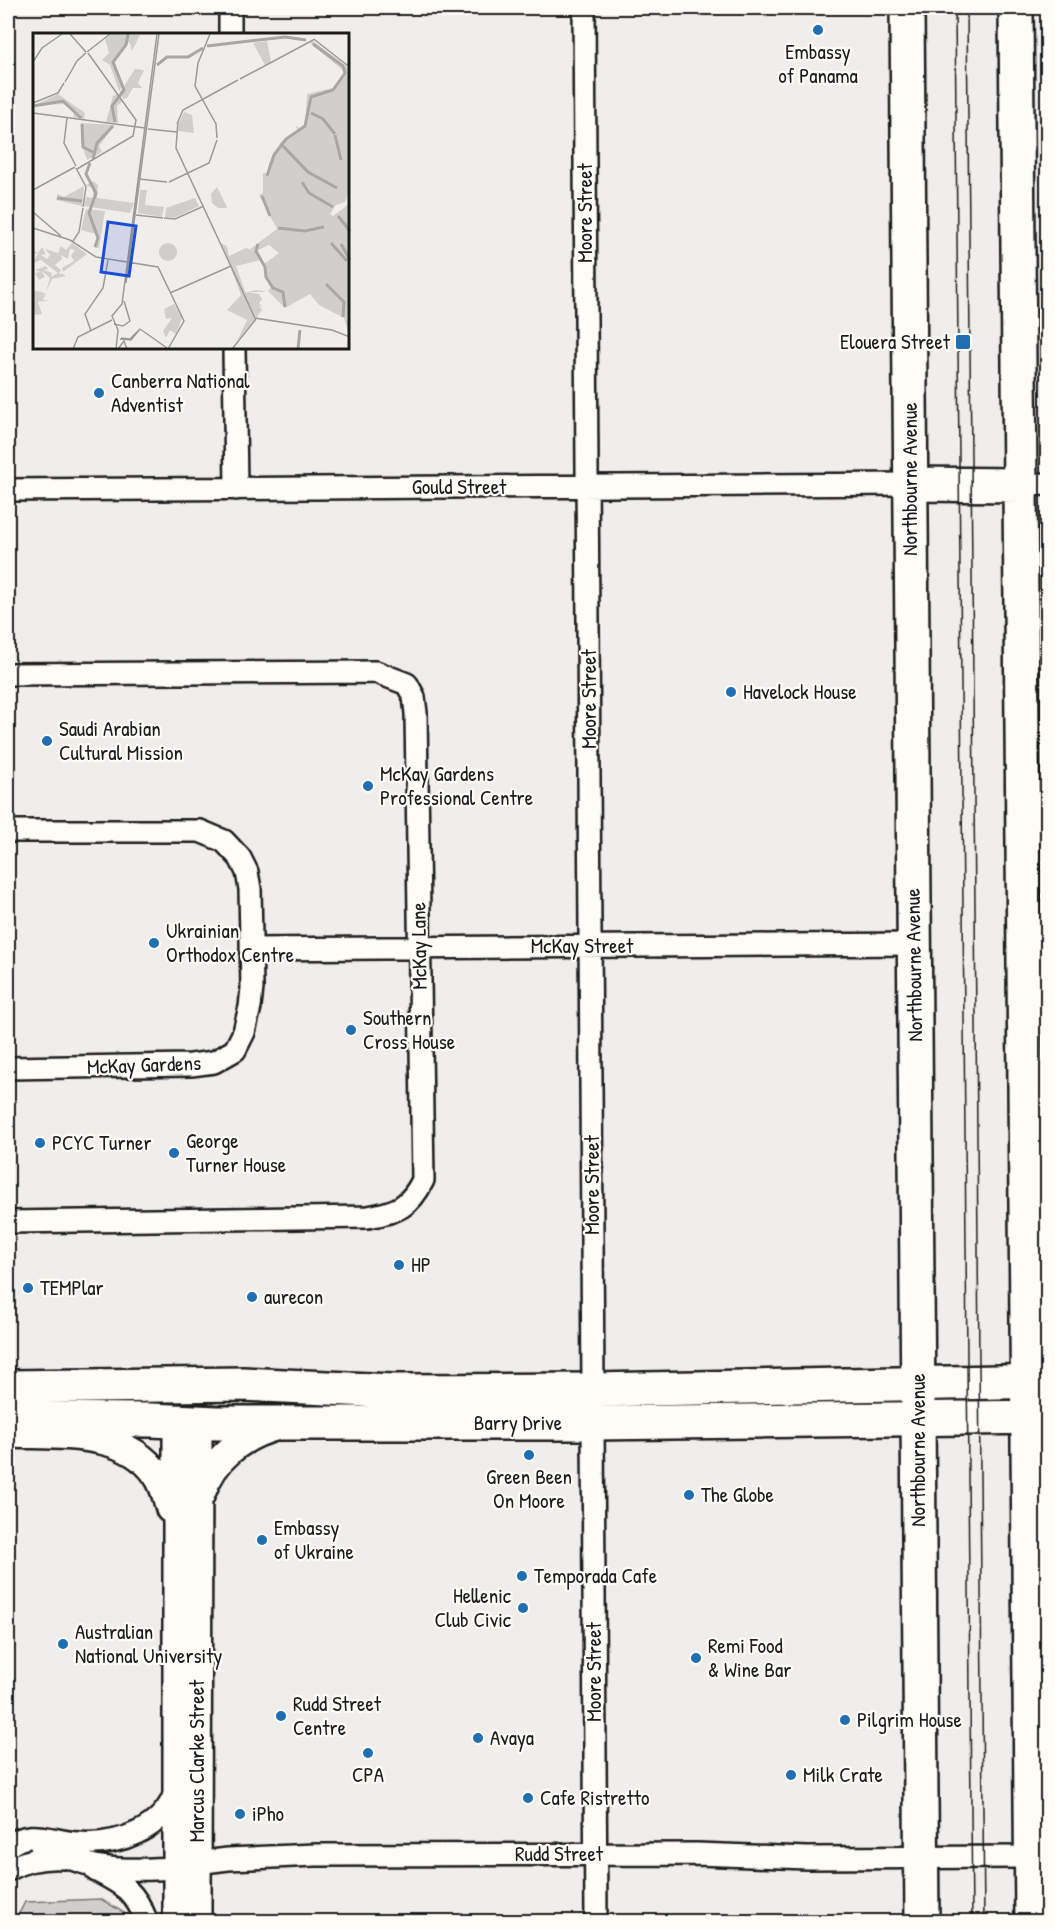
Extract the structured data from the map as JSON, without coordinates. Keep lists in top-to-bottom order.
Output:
{
  "streets": {
    "main road": ["Northbourne Avenue", "Barry Drive", "Marcus Clarke Street"],
    "street": [
      "Moore Street",
      "Gould Street",
      "McKay Lane",
      "McKay Street",
      "McKay Gardens",
      "Rudd Street"
    ]
  },
  "crossings": [
    ["Moore Street", "Gould Street"],
    ["Moore Street", "McKay Street"],
    ["Moore Street", "Barry Drive"],
    ["Moore Street", "Rudd Street"],
    ["Northbourne Avenue", "Gould Street"],
    ["Northbourne Avenue", "McKay Street"],
    ["Northbourne Avenue", "Barry Drive"],
    ["Northbourne Avenue", "Rudd Street"],
    ["McKay Lane", "McKay Street"],
    ["McKay Street", "McKay Gardens"],
    ["Barry Drive", "Marcus Clarke Street"],
    ["Marcus Clarke Street", "Rudd Street"]
  ],
  "places": {
    "other": [
      "Embassy of Panama",
      "Canberra National Adventist",
      "Havelock House",
      "Saudi Arabian Cultural Mission",
      "McKay Gardens Professional Centre",
      "Ukrainian Orthodox Centre",
      "Southern Cross House",
      "PCYC Turner",
      "George Turner House",
      "HP",
      "TEMPlar",
      "aurecon",
      "Green Been On Moore",
      "The Globe",
      "Embassy of Ukraine",
      "Temporada Cafe",
      "Hellenic Club Civic",
      "Australian National University",
      "Remi Food & Wine Bar",
      "Rudd Street Centre",
      "Pilgrim House",
      "Avaya",
      "CPA",
      "Milk Crate",
      "Cafe Ristretto",
      "iPho"
    ],
    "transit": ["Elouera Street"]
  }
}
